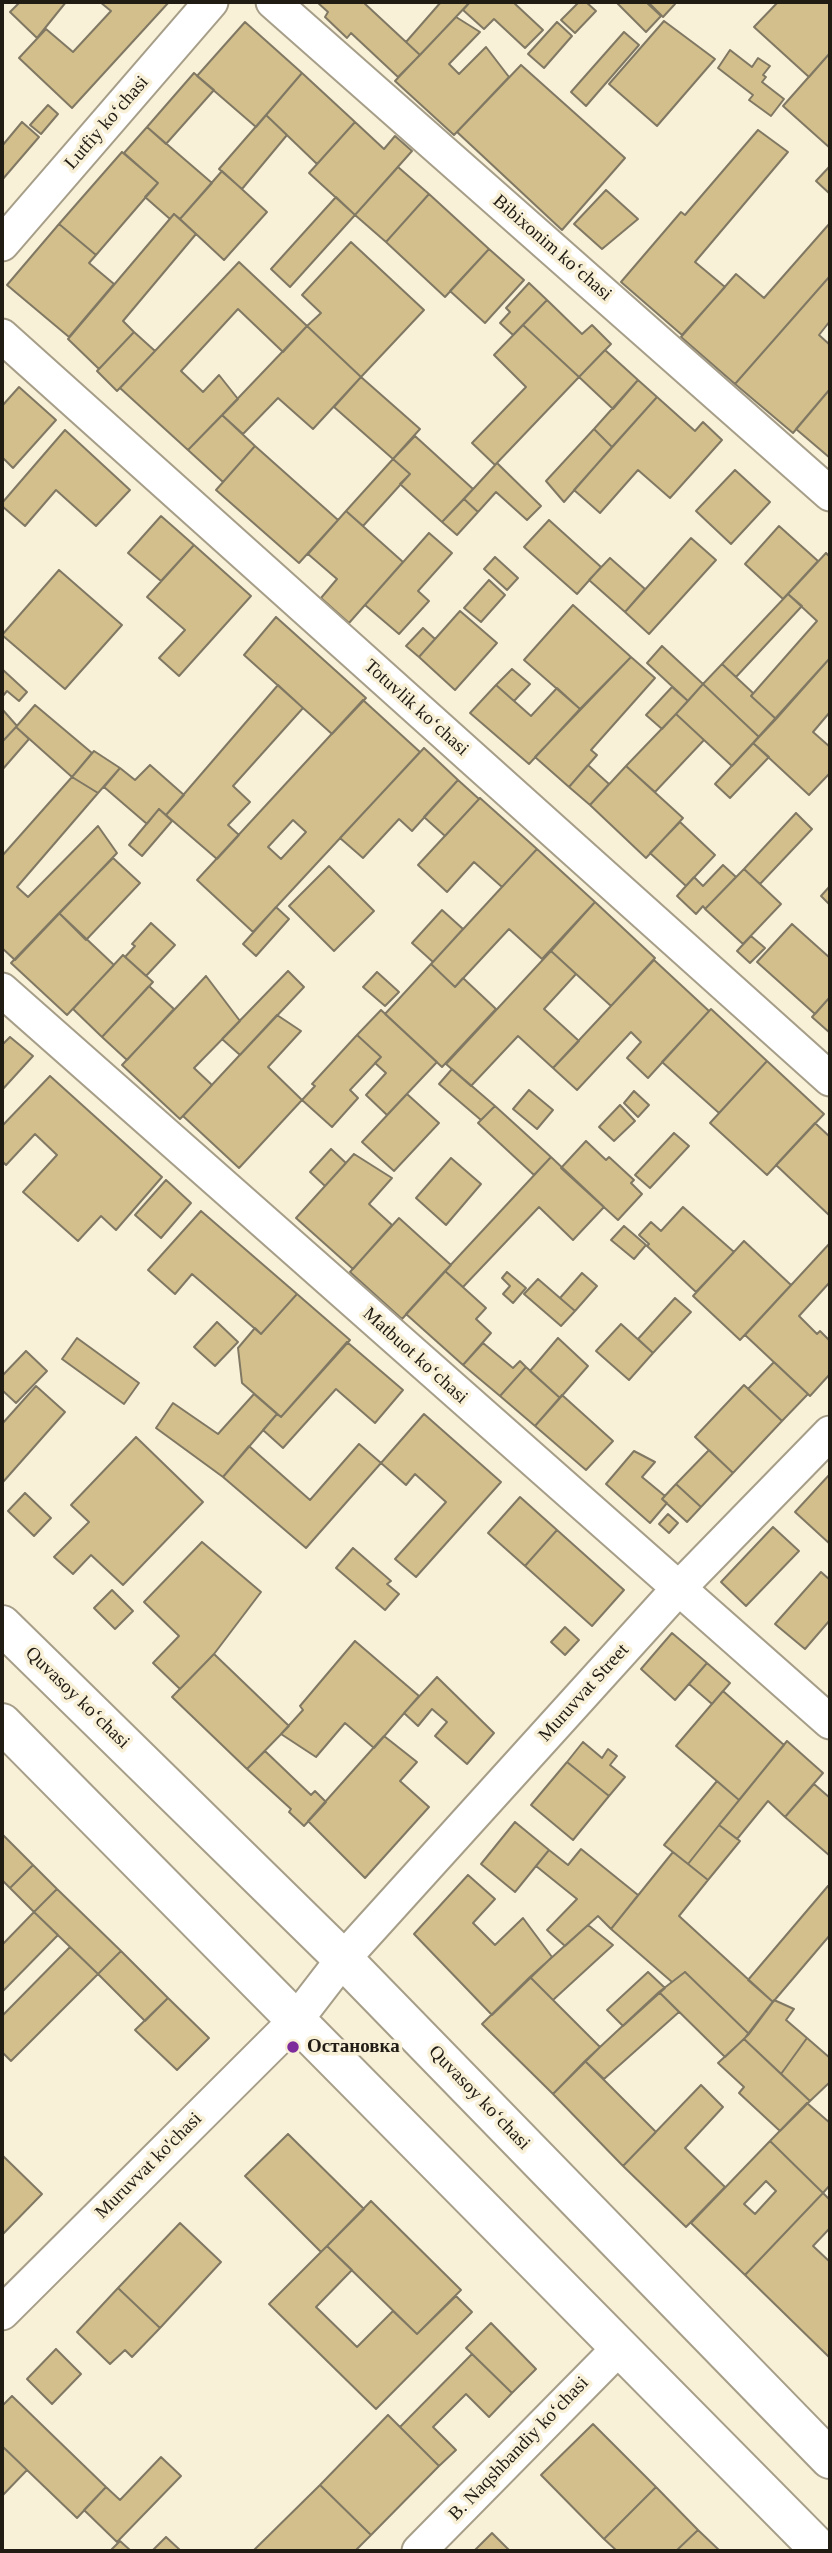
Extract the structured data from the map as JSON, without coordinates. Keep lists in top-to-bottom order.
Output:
{
  "streets": {
    "main road": ["Quvasoy koʻchasi"],
    "street": [
      "Lutfiy koʻchasi",
      "Bibixonim koʻchasi",
      "Totuvlik koʻchasi",
      "Matbuot koʻchasi",
      "Muruvvat Street",
      "Muruvvat ko'chasi",
      "B. Naqshbandiy koʻchasi"
    ]
  },
  "crossings": [
    ["Matbuot koʻchasi", "Muruvvat Street"],
    ["Muruvvat Street", "Quvasoy koʻchasi"],
    ["Muruvvat Street", "Muruvvat ko'chasi"]
  ],
  "places": ["Остановка"]
}
